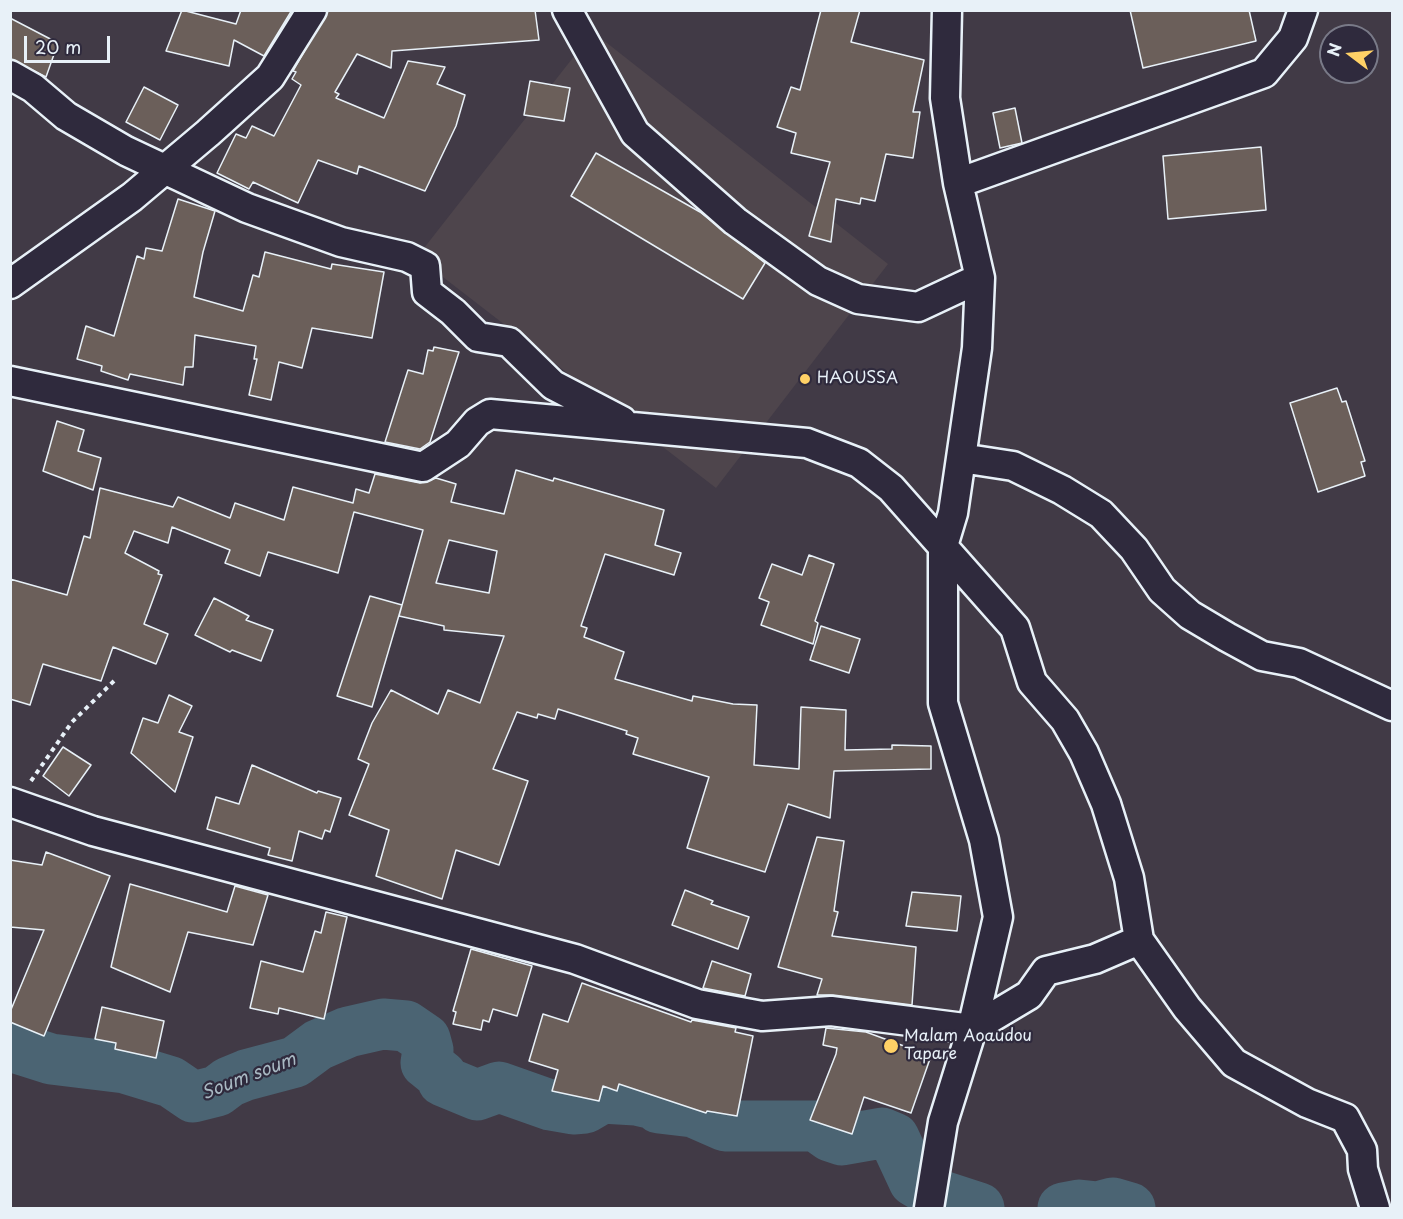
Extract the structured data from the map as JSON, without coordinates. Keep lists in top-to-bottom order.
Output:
{
  "water": ["Soum soum"],
  "places": ["HAOUSSA", "Malam Aoaudou Tapare"],
  "scale_bar": "20 m",
  "north": "left"
}
